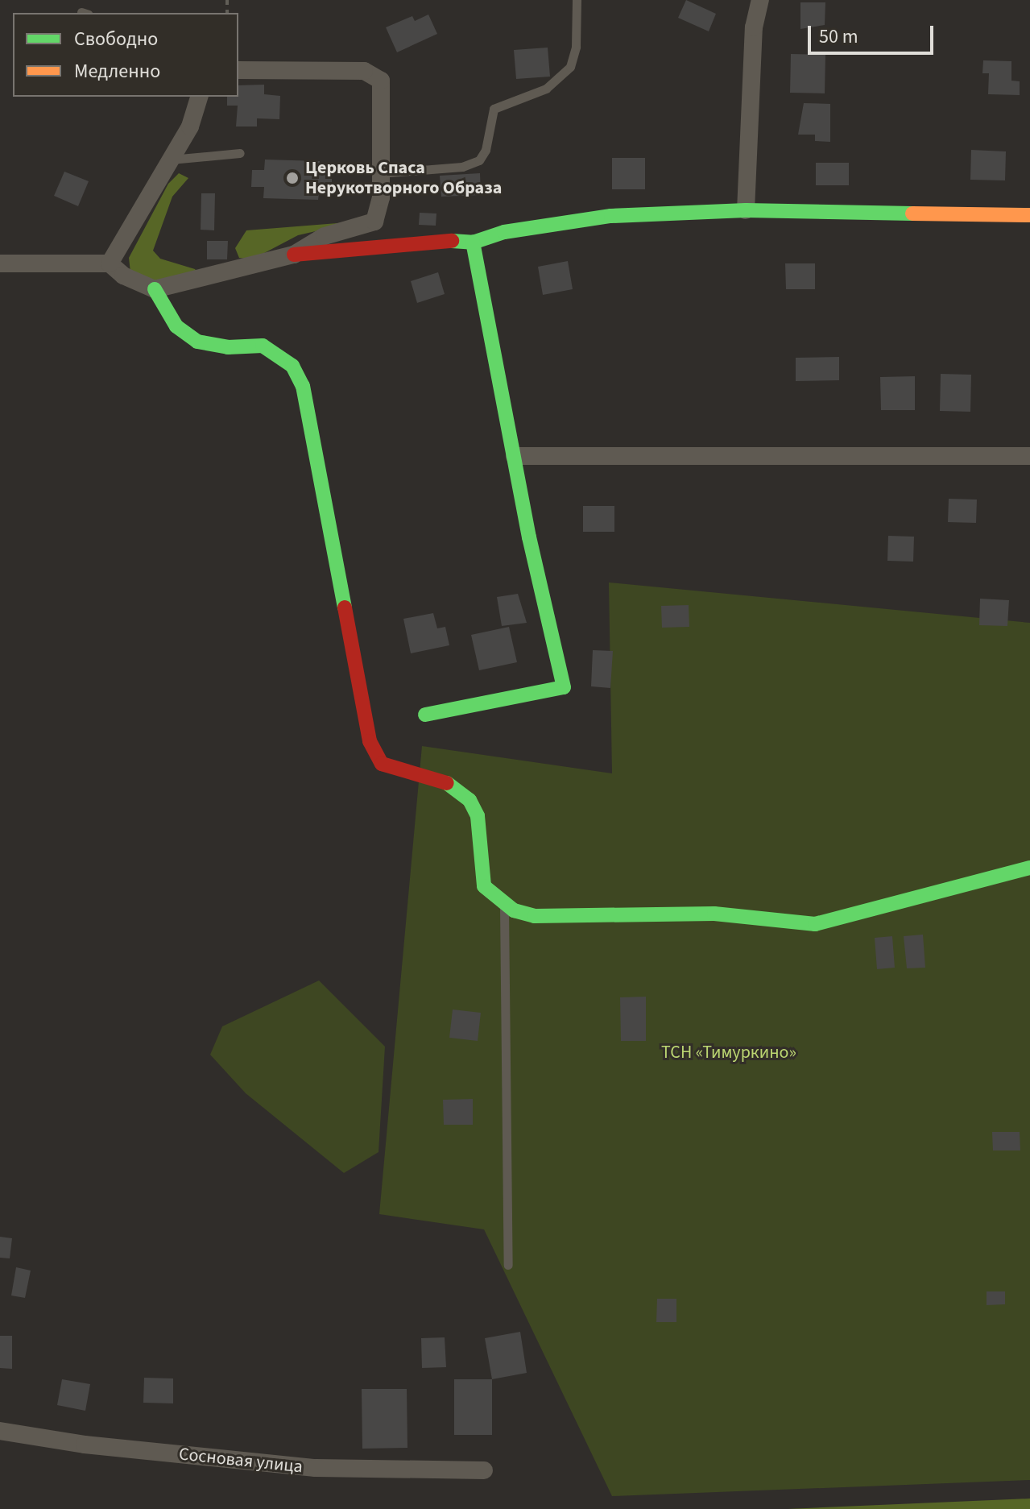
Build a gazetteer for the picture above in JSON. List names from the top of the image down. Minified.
{"streets":{"street":["Сосновая улица"]},"parks":["ТСН «Тимуркино»"],"places":["Церковь Спаса Нерукотворного Образа"],"legend":["Свободно","Медленно"],"scale_bar":"50 m"}
